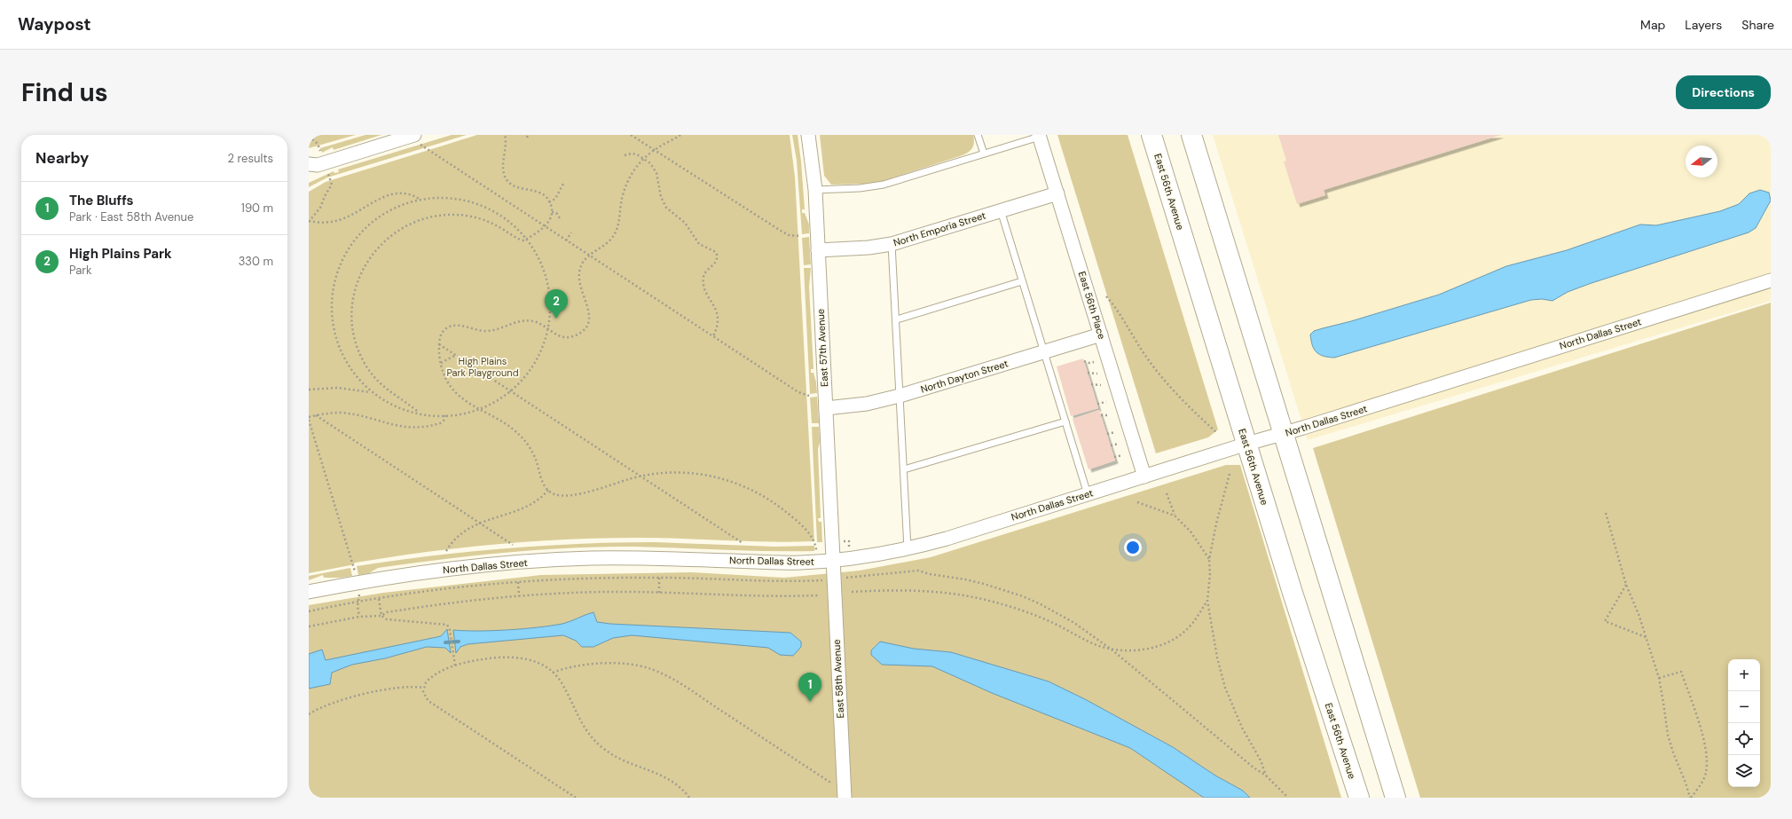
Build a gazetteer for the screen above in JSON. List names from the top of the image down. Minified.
{"streets":{"main road":["East 56th Avenue"],"street":["North Emporia Street","East 56th Place","North Dallas Street","East 57th Avenue","North Dayton Street","East 58th Avenue"]},"crossings":[["East 56th Avenue","North Dallas Street"],["North Emporia Street","East 56th Place"],["North Emporia Street","East 57th Avenue"],["East 56th Place","North Dallas Street"],["East 56th Place","North Dayton Street"],["North Dallas Street","East 57th Avenue"],["North Dallas Street","East 58th Avenue"],["East 57th Avenue","North Dayton Street"],["East 57th Avenue","East 58th Avenue"]],"parks":["High Plains Park Playground"],"north":"left","page":{"header":"Waypost","nav":["Map","Layers","Share"],"buttons":"Directions","title":"Find us","heading":["Nearby","2 results"],"list":[{"mark":"1","name":"The Bluffs","note":"Park · East 58th Avenue","value":"190 m"},{"mark":"2","name":"High Plains Park","note":"Park","value":"330 m"}],"pins":["2","1"],"map_buttons":["+","−"]}}
